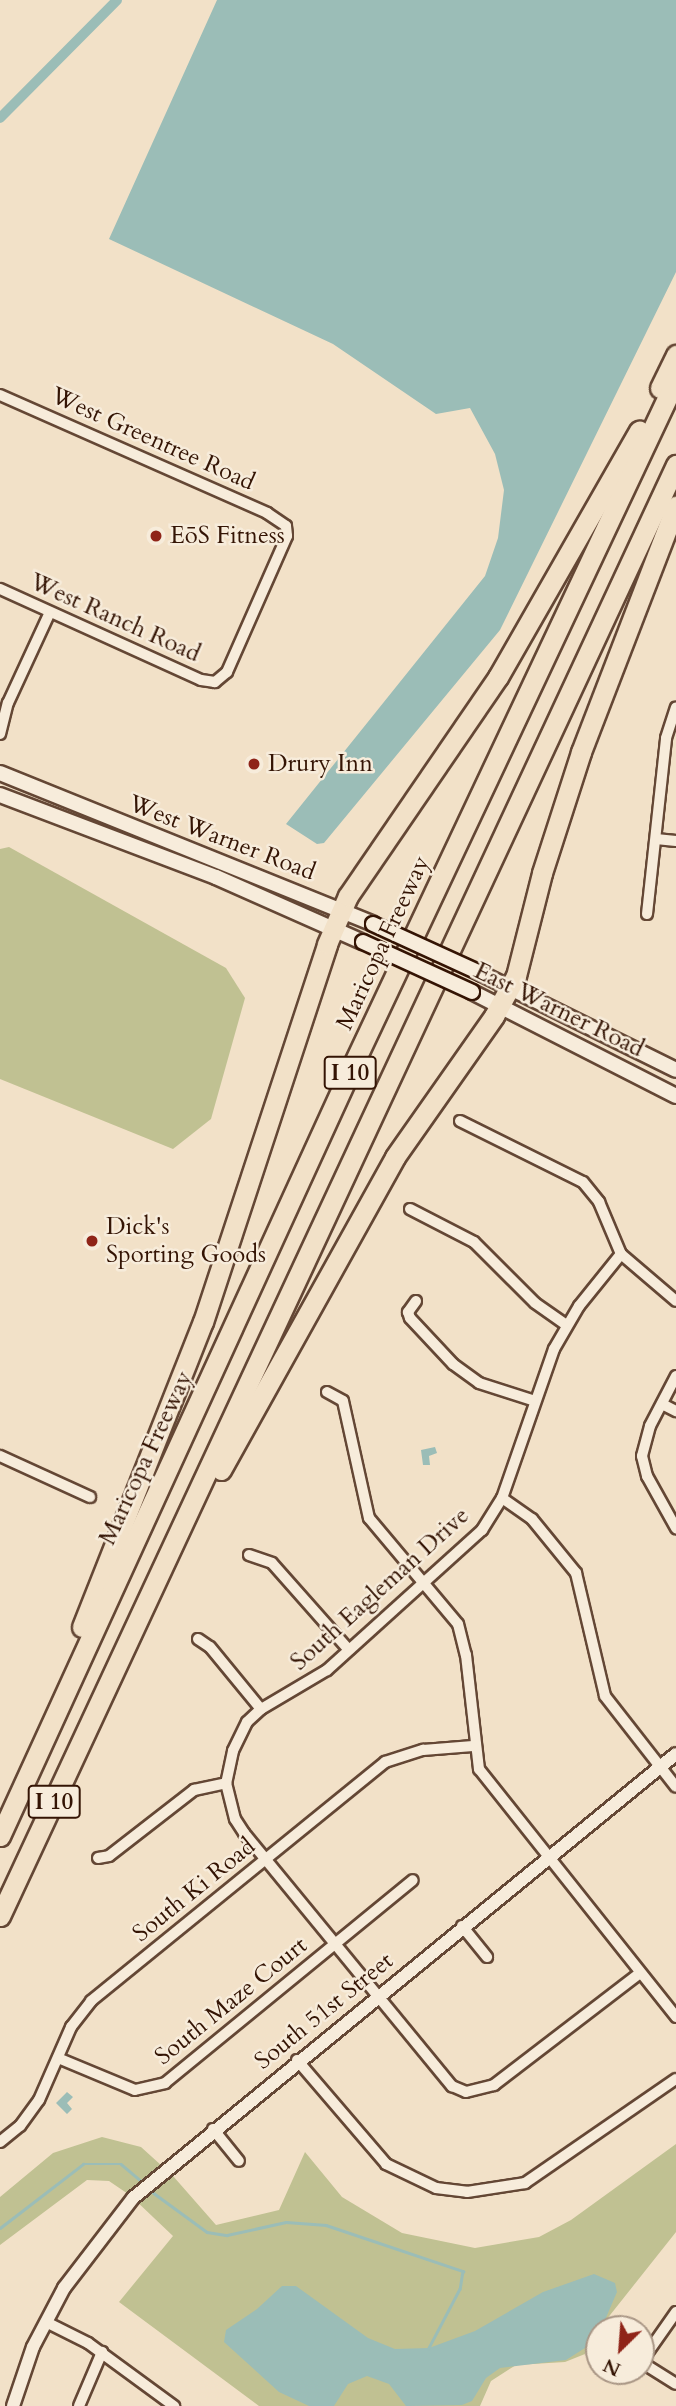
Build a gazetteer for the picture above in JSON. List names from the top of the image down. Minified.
{"streets":{"highway":["Maricopa Freeway","I 10"],"main road":["West Warner Road","East Warner Road"],"street":["West Greentree Road","West Ranch Road","South Eagleman Drive","South Ki Road","South Maze Court","South 51st Street"]},"crossings":[["West Greentree Road","West Ranch Road"],["West Warner Road","East Warner Road"],["South Eagleman Drive","South Ki Road"],["South Eagleman Drive","South Maze Court"],["South Eagleman Drive","South 51st Street"],["South Ki Road","South Maze Court"]],"places":["EōS Fitness","Drury Inn","Dick's Sporting Goods"],"north":"bottom left"}
